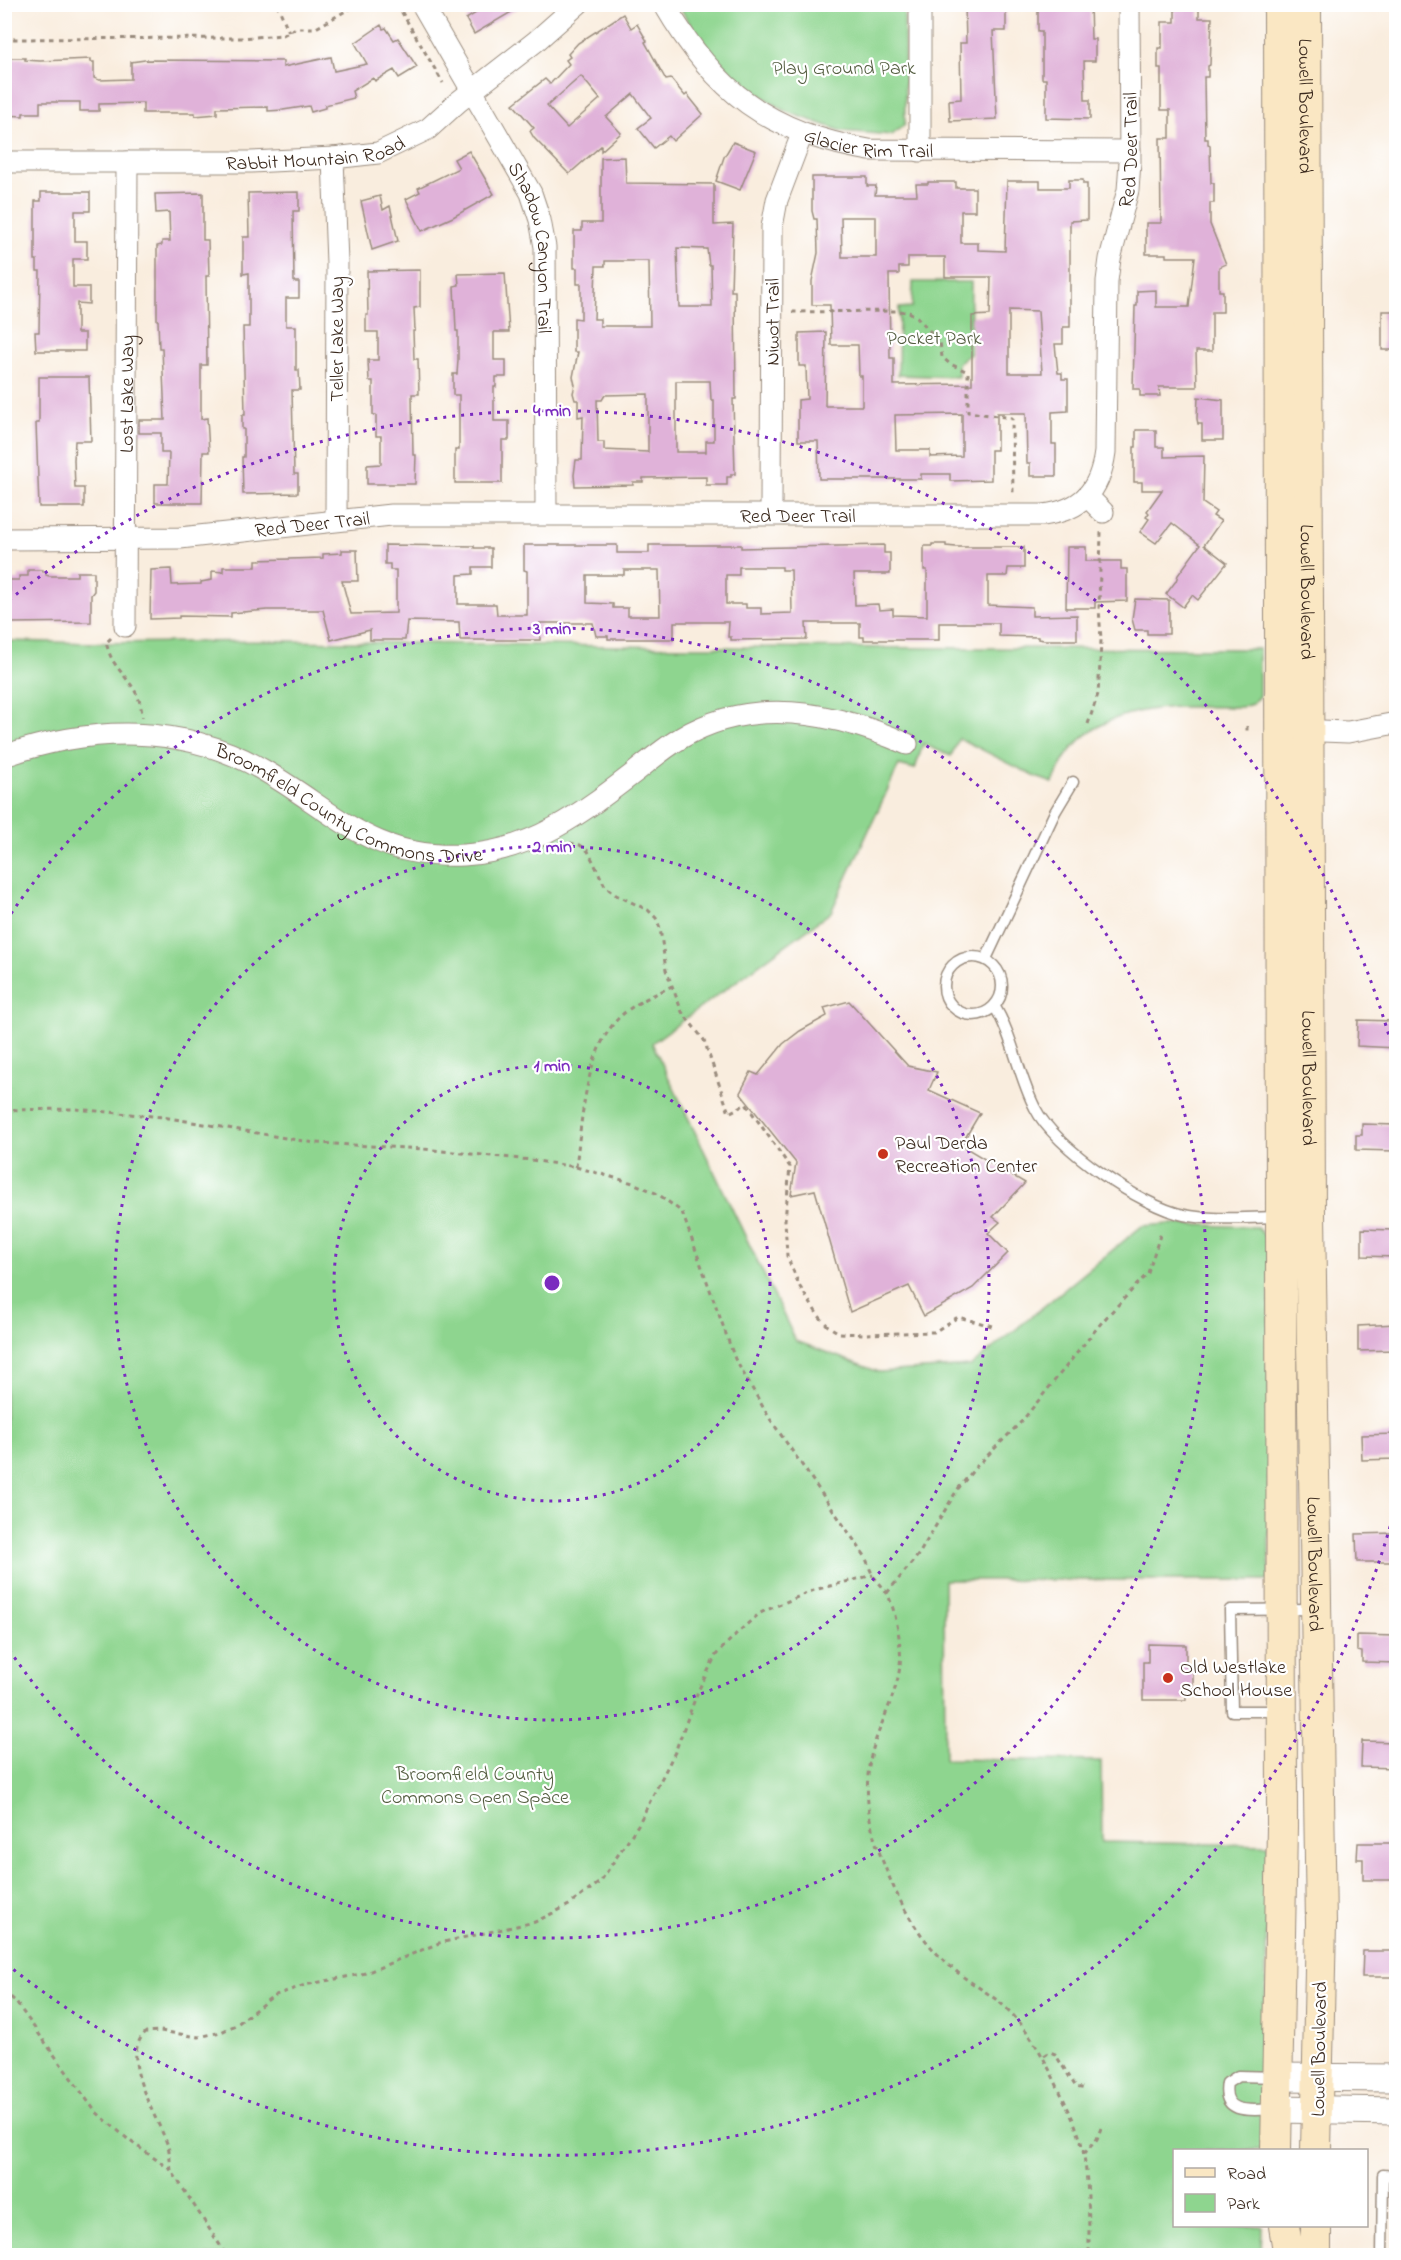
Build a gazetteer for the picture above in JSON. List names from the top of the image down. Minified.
{"streets":{"main road":["Lowell Boulevard"],"street":["Glacier Rim Trail","Rabbit Mountain Road","Red Deer Trail","Shadow Canyon Trail","Niwot Trail","Teller Lake Way","Lost Lake Way","Broomfield County Commons Drive"]},"crossings":[["Glacier Rim Trail","Red Deer Trail"],["Glacier Rim Trail","Niwot Trail"],["Rabbit Mountain Road","Shadow Canyon Trail"],["Rabbit Mountain Road","Teller Lake Way"],["Rabbit Mountain Road","Lost Lake Way"],["Red Deer Trail","Shadow Canyon Trail"],["Red Deer Trail","Niwot Trail"],["Red Deer Trail","Teller Lake Way"],["Red Deer Trail","Lost Lake Way"]],"parks":["Play Ground Park","Pocket Park","Broomfield County Commons Open Space"],"places":["Paul Derda Recreation Center","Old Westlake School House"],"legend":["Road","Park"],"rings":["4 min","3 min","2 min","1 min"]}
